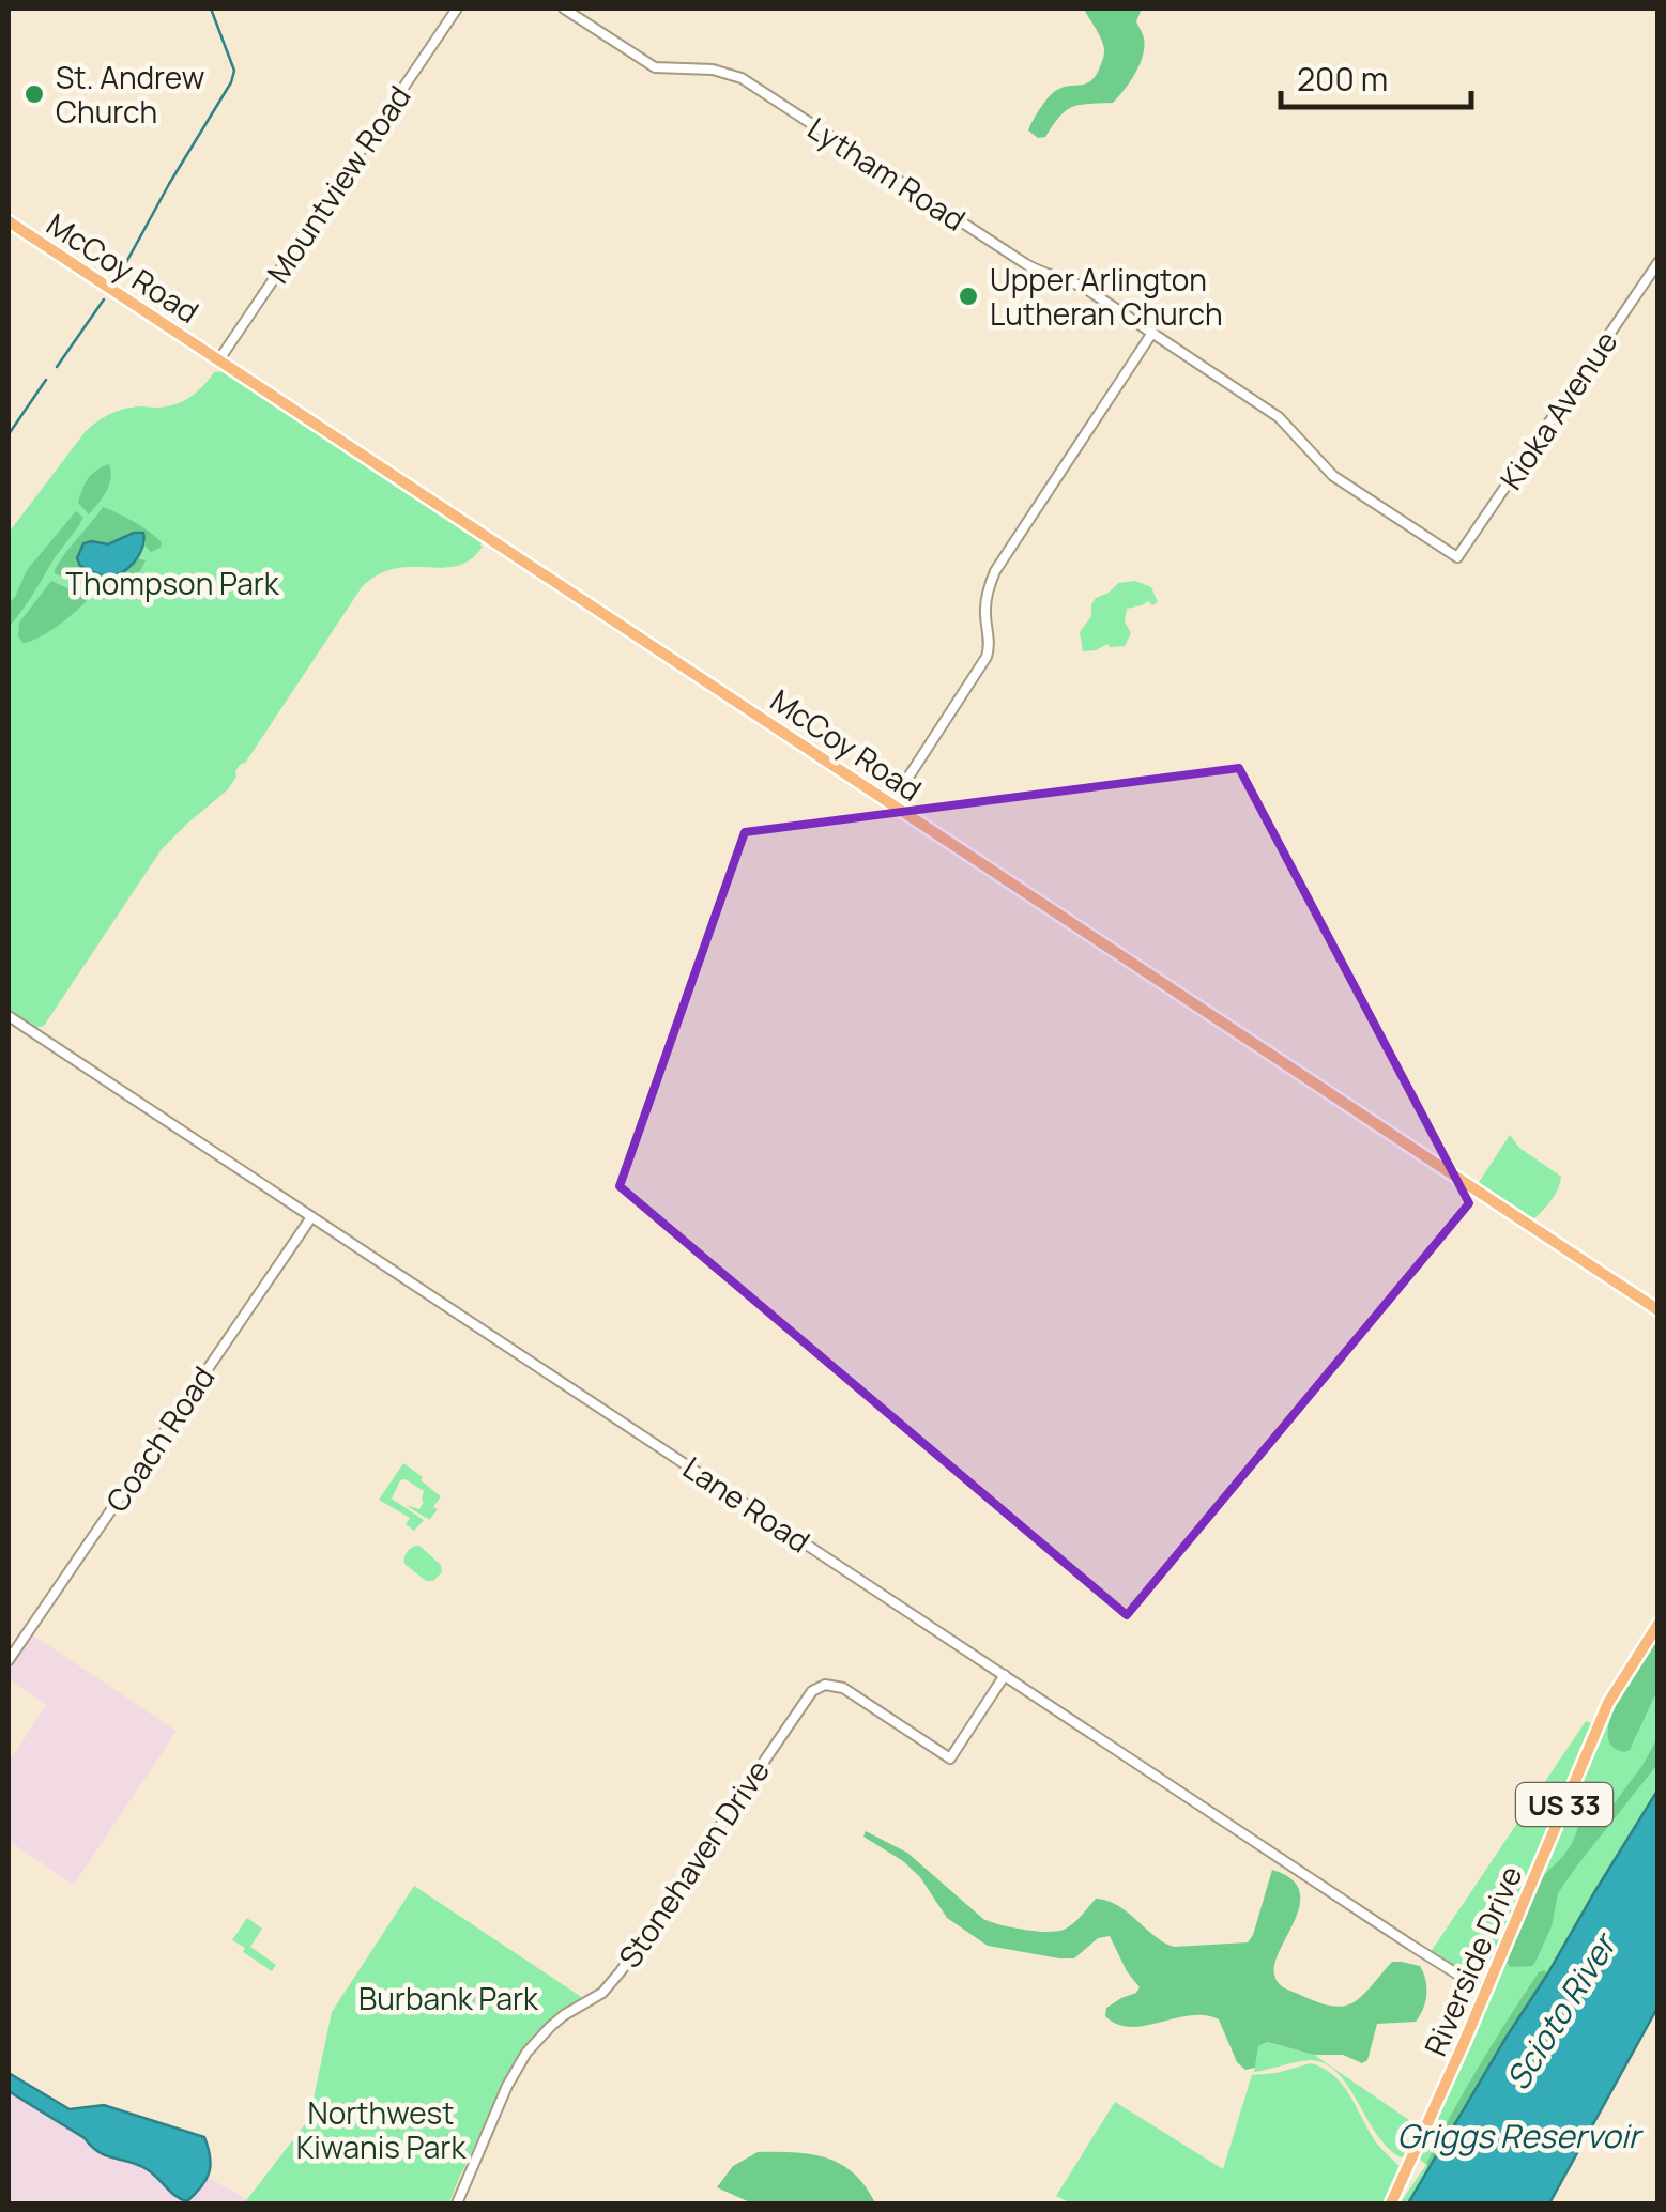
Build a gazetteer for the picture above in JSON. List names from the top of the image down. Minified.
{"streets":{"main road":["McCoy Road","US 33","Riverside Drive"],"street":["Lytham Road","Mountview Road","Kioka Avenue","Coach Road","Lane Road","Stonehaven Drive"]},"crossings":[["Lytham Road","Kioka Avenue"],["Mountview Road","McCoy Road"],["Coach Road","Lane Road"],["Lane Road","Stonehaven Drive"],["Lane Road","Riverside Drive"]],"water":["Scioto River","Griggs Reservoir"],"parks":["Thompson Park","Burbank Park","Northwest Kiwanis Park"],"places":["St. Andrew Church","Upper Arlington Lutheran Church"],"scale_bar":"200 m"}
